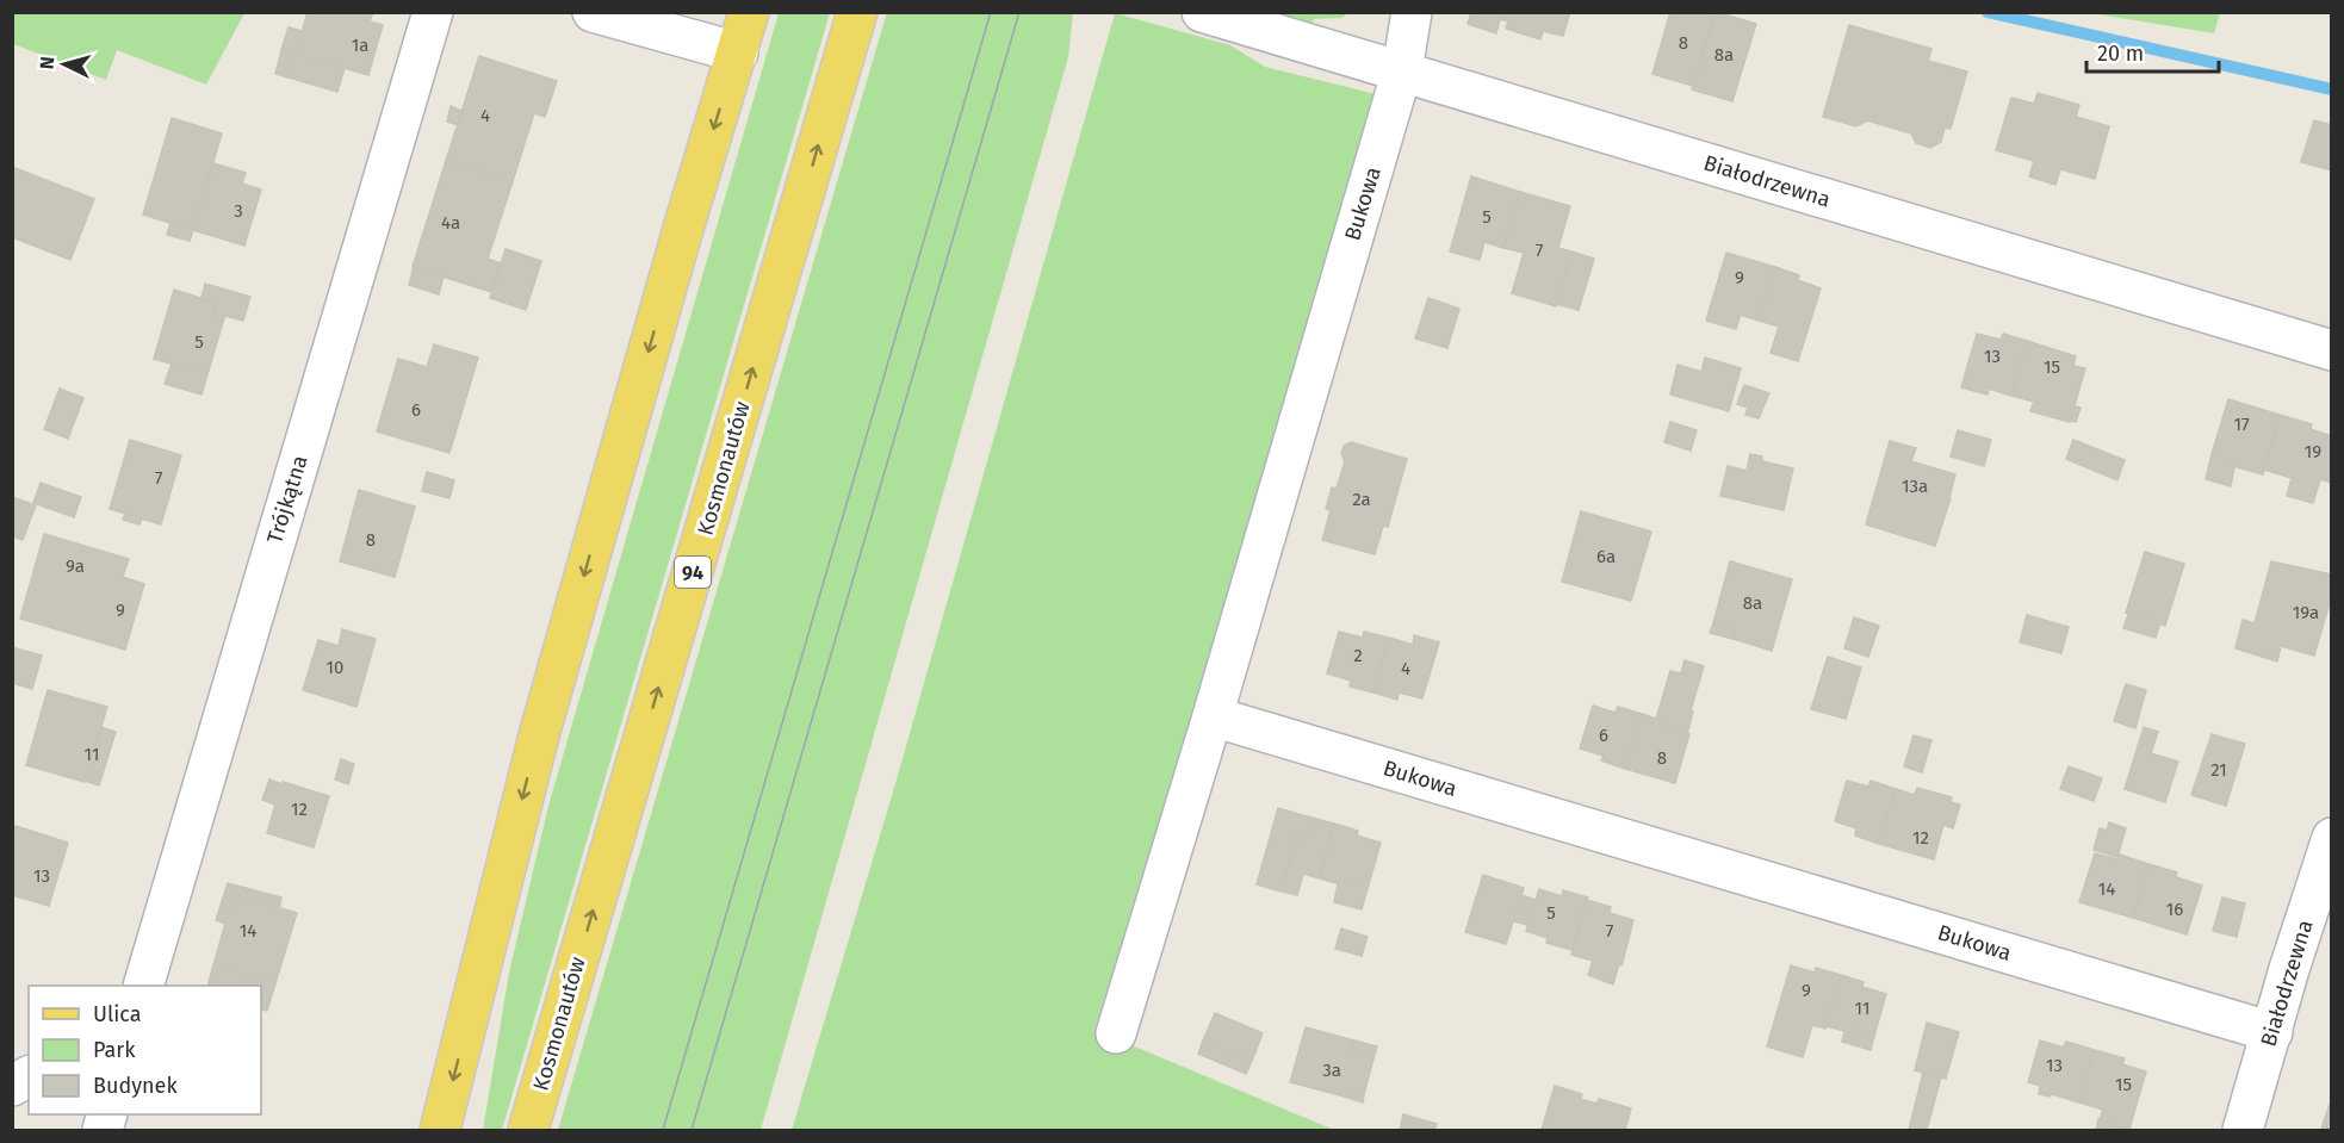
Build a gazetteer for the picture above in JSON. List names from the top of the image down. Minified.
{"streets":{"main road":["Kosmonautów","94"],"street":["Białodrzewna","Bukowa","Trójkątna"]},"crossings":[["Białodrzewna","Bukowa"]],"house_numbers":["8","1a","8a","4","3","5","4a","7","9","5","13","15","6","17","19","7","13a","2a","8","6a","9a","8a","9","19a","2","10","4","6","11","8","21","12","12","13","14","16","5","14","7","9","11","13","3a","15"],"legend":["Ulica","Park","Budynek"],"scale_bar":"20 m","north":"left"}
